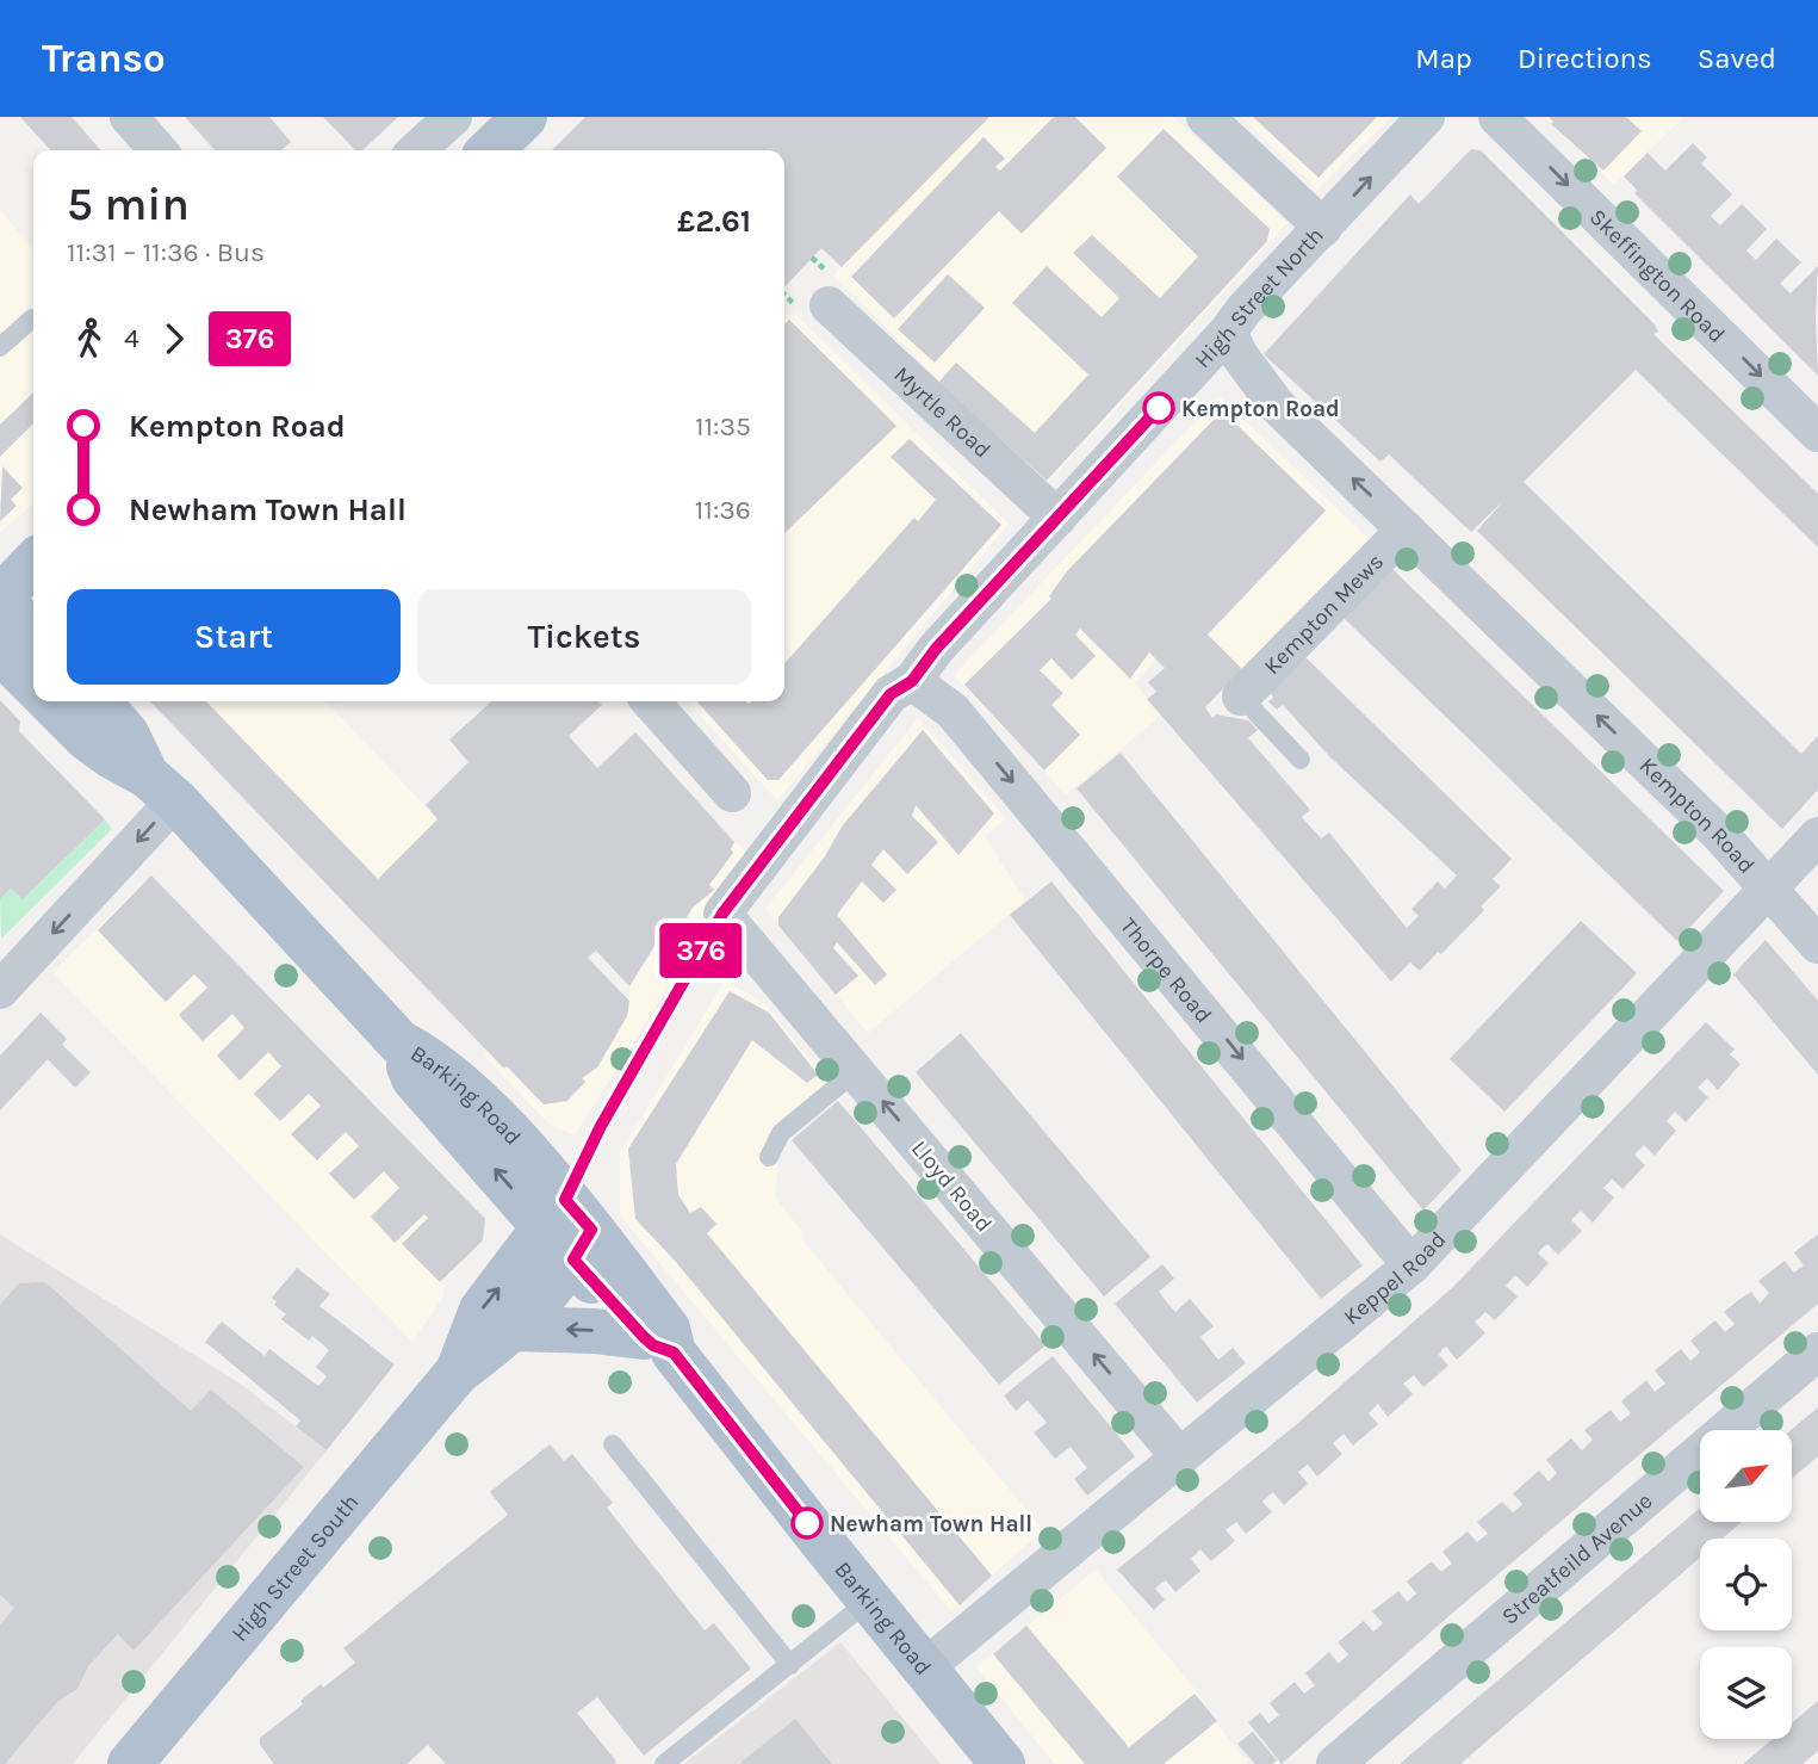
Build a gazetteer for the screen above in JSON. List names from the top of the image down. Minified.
{"streets":{"main road":["Barking Road","High Street South"],"street":["Skeffington Road","High Street North","Myrtle Road","Kempton Mews","Kempton Road","Thorpe Road","Lloyd Road","Keppel Road","Streatfeild Avenue"]},"crossings":[["High Street North","Myrtle Road"],["High Street North","Kempton Road"],["High Street North","Thorpe Road"],["High Street North","Barking Road"],["High Street North","Lloyd Road"],["High Street North","High Street South"],["Kempton Mews","Kempton Road"],["Kempton Road","Keppel Road"],["Thorpe Road","Keppel Road"],["Barking Road","Keppel Road"],["Barking Road","High Street South"],["Lloyd Road","Keppel Road"]],"one_way":["Skeffington Road","Kempton Road","Thorpe Road","Lloyd Road"],"places":["Kempton Road","Newham Town Hall"],"lines":["bus line 376"],"north":"top right","page":{"header":"Transo","nav":["Map","Directions","Saved"],"on_map":"376","heading":["5 min","11:31 – 11:36 · Bus","£2.61"],"legs":["4","376"],"list":[{"name":"Kempton Road","value":"11:35"},{"name":"Newham Town Hall","value":"11:36"}],"buttons":["Start","Tickets"]}}
